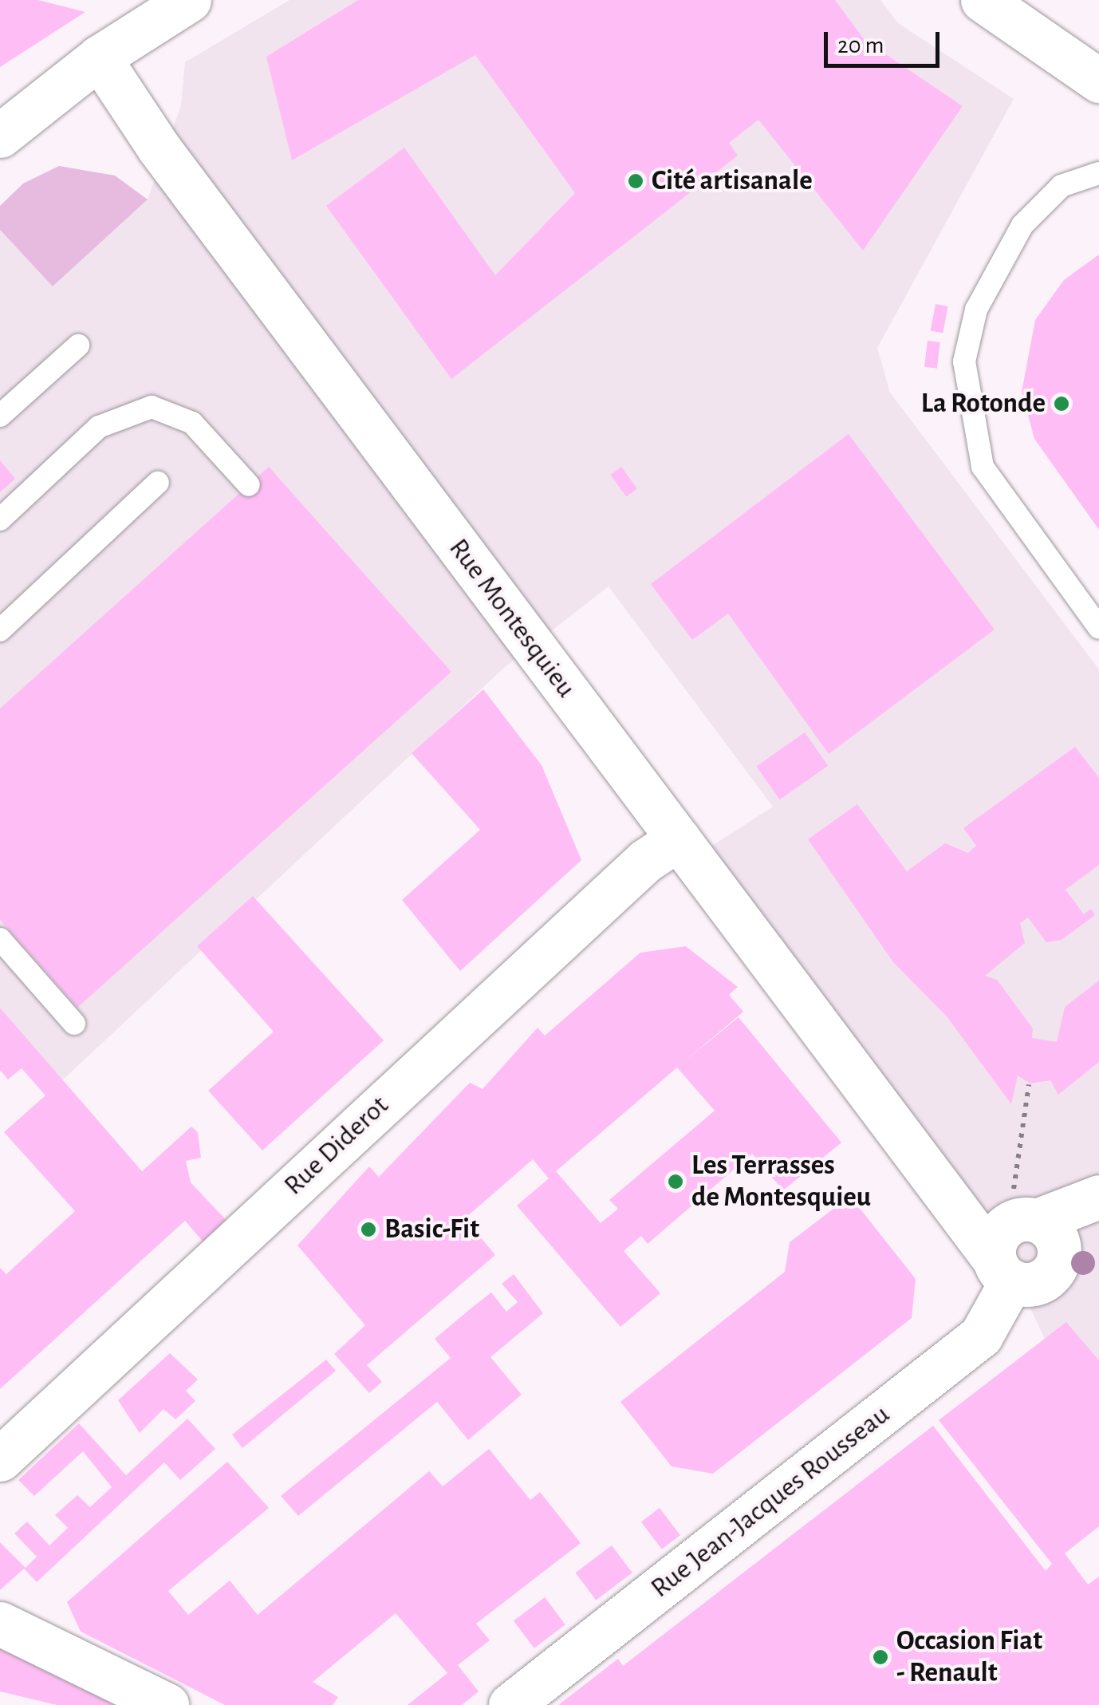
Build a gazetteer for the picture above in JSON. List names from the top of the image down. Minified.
{"streets":{"street":["Rue Montesquieu","Rue Diderot","Rue Jean-Jacques Rousseau"]},"crossings":[["Rue Montesquieu","Rue Diderot"],["Rue Montesquieu","Rue Jean-Jacques Rousseau"]],"places":["Cité artisanale","La Rotonde","Les Terrasses de Montesquieu","Basic-Fit","Occasion Fiat - Renault"],"scale_bar":"20 m"}
